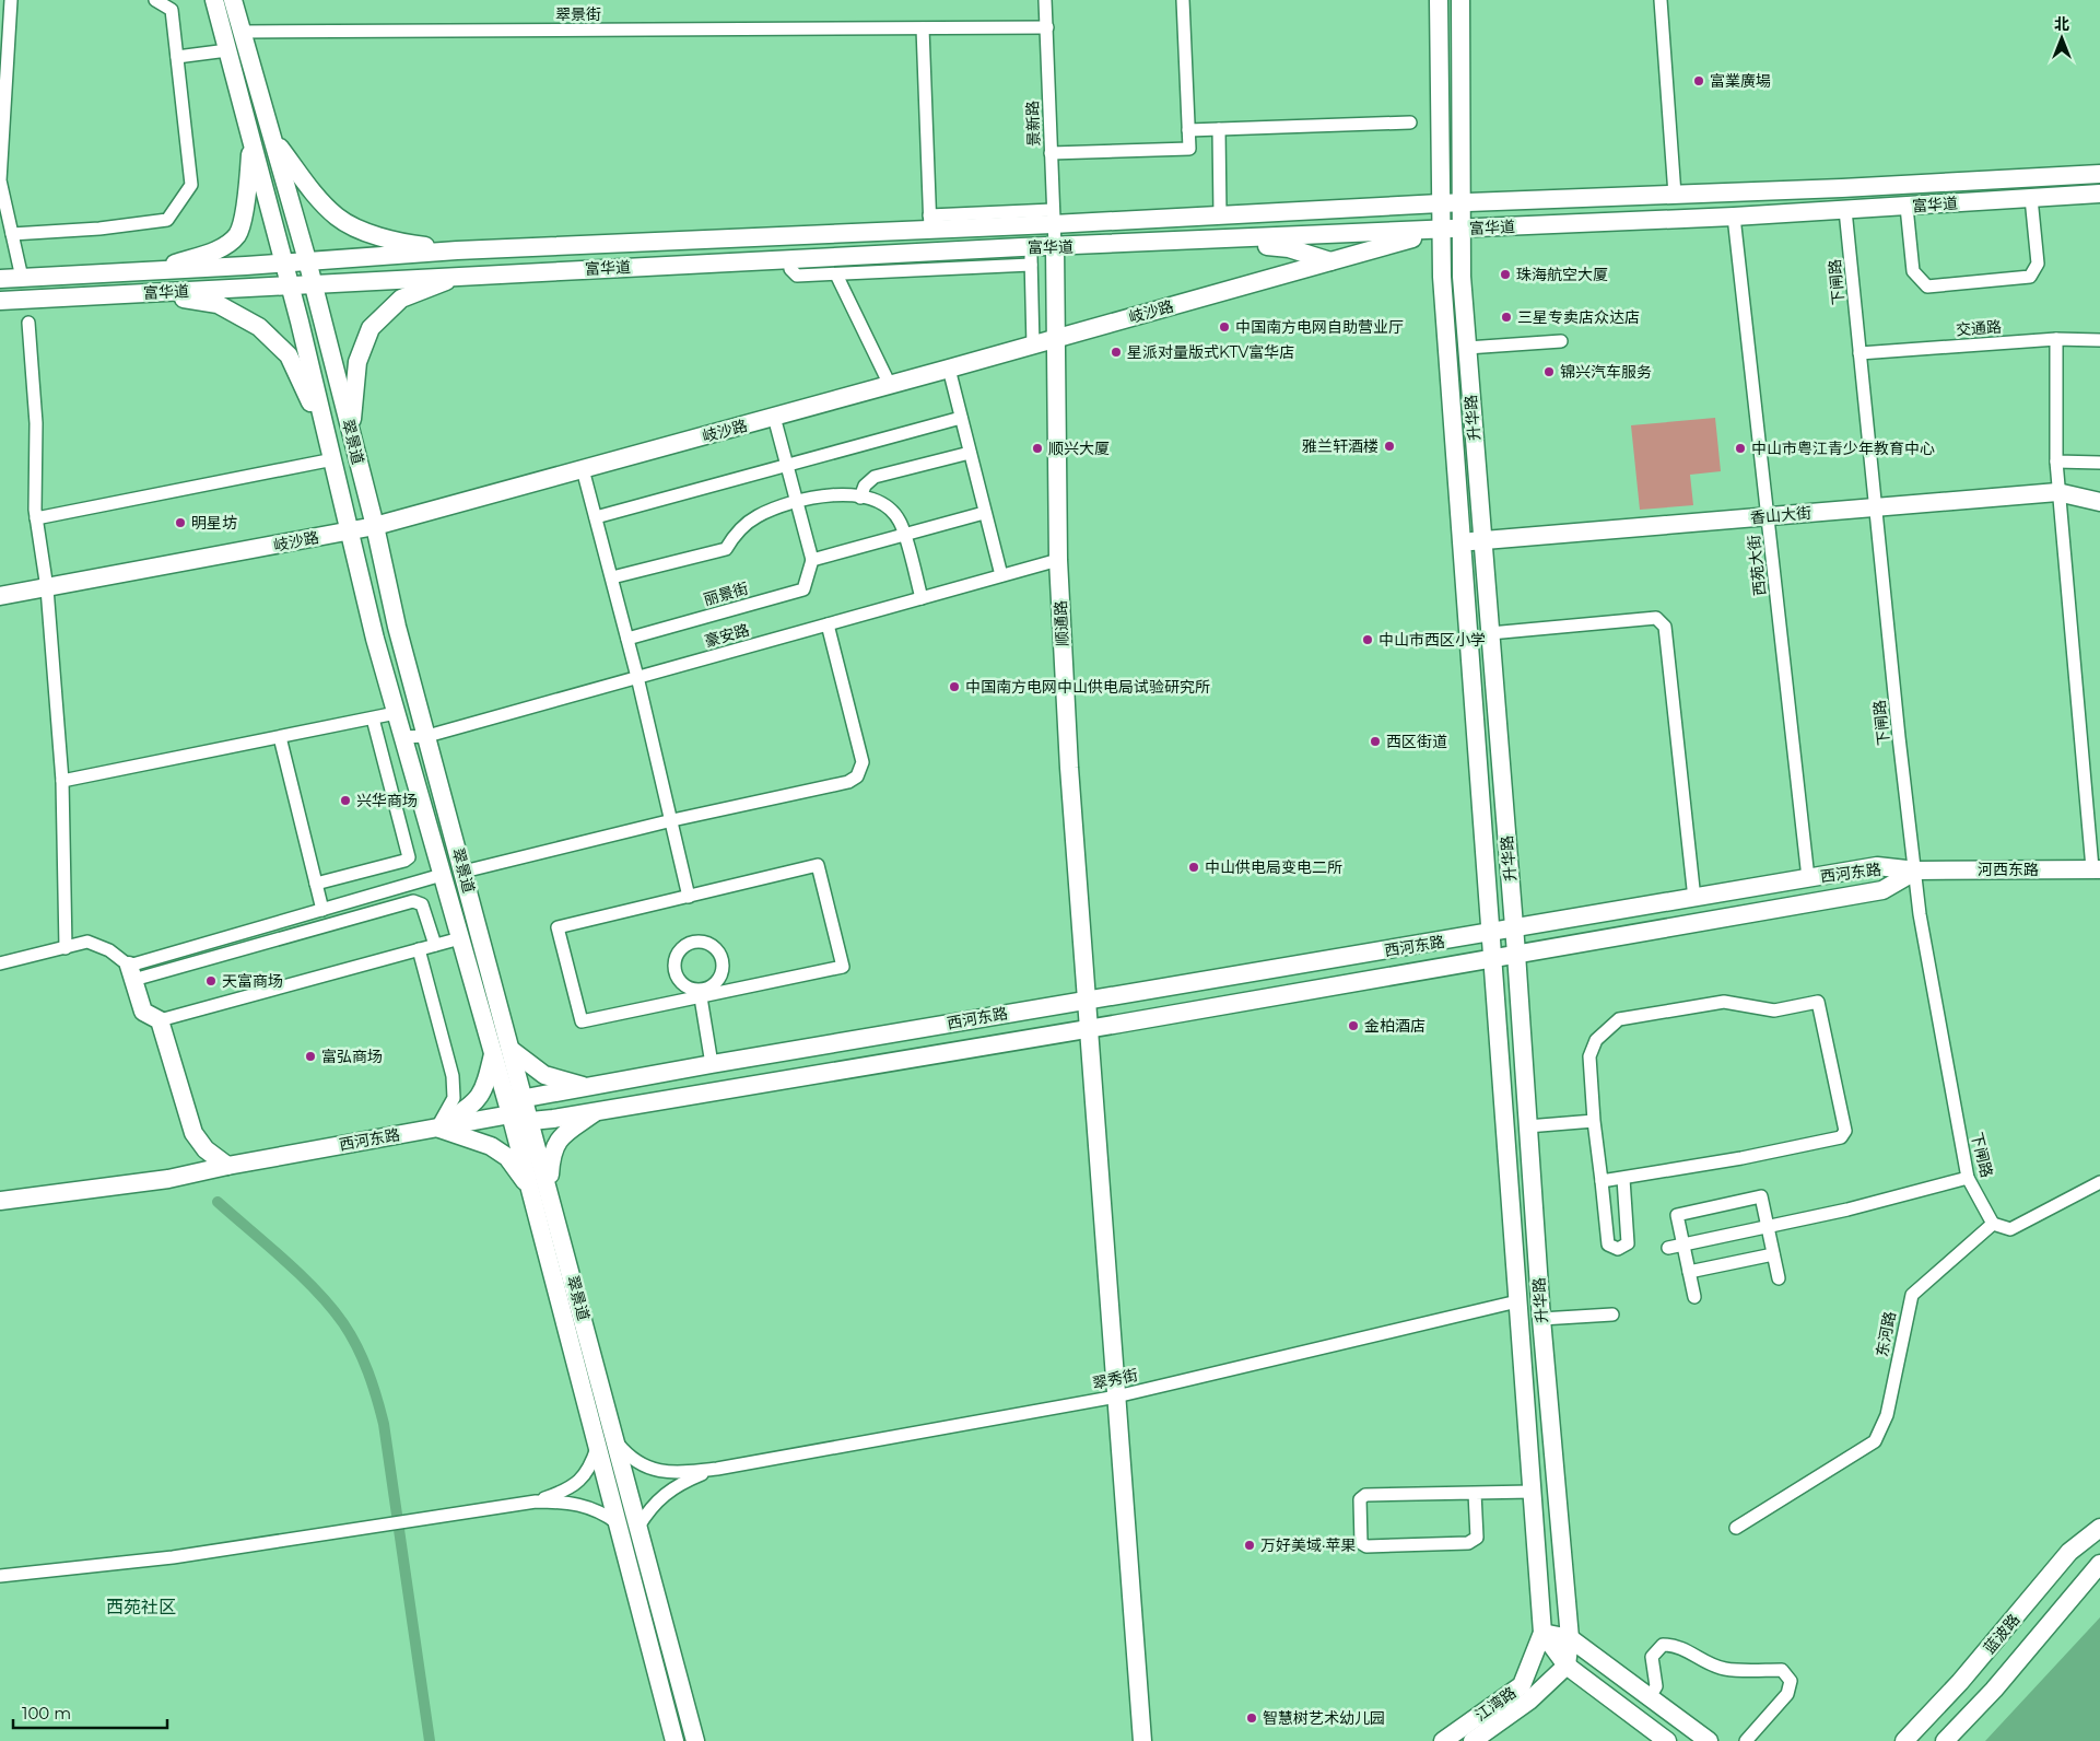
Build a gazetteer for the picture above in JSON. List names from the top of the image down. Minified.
{"streets":{"main road":["富华道","岐沙路","升华路","翠景道","香山大街","顺通路","河西东路","西河东路","蓝波路","江湾路"],"street":["翠景街","景新路","下闸路","交通路","西苑大街","丽景街","豪安路","东河路","翠秀街"]},"crossings":[["翠景街","景新路"],["翠景街","翠景道"],["景新路","富华道"],["景新路","顺通路"],["富华道","下闸路"],["富华道","岐沙路"],["富华道","升华路"],["富华道","翠景道"],["富华道","西苑大街"],["富华道","顺通路"],["下闸路","交通路"],["下闸路","香山大街"],["下闸路","河西东路"],["下闸路","西河东路"],["下闸路","东河路"],["岐沙路","升华路"],["岐沙路","翠景道"],["岐沙路","顺通路"],["升华路","香山大街"],["升华路","西河东路"],["升华路","翠秀街"],["升华路","江湾路"],["翠景道","豪安路"],["翠景道","西河东路"],["香山大街","西苑大街"],["西苑大街","西河东路"],["顺通路","豪安路"],["顺通路","西河东路"],["顺通路","翠秀街"],["河西东路","西河东路"]],"districts":["西苑社区"],"places":["富業廣場","珠海航空大厦","三星专卖店众达店","中国南方电网自助营业厅","星派对量版式KTV富华店","锦兴汽车服务","雅兰轩酒楼","顺兴大厦","中山市粤江青少年教育中心","明星坊","中山市西区小学","中国南方电网中山供电局试验研究所","西区街道","兴华商场","中山供电局变电二所","天富商场","金柏酒店","富弘商场","万好美域·苹果","智慧树艺术幼儿园"],"scale_bar":"100 m","north":"top"}
